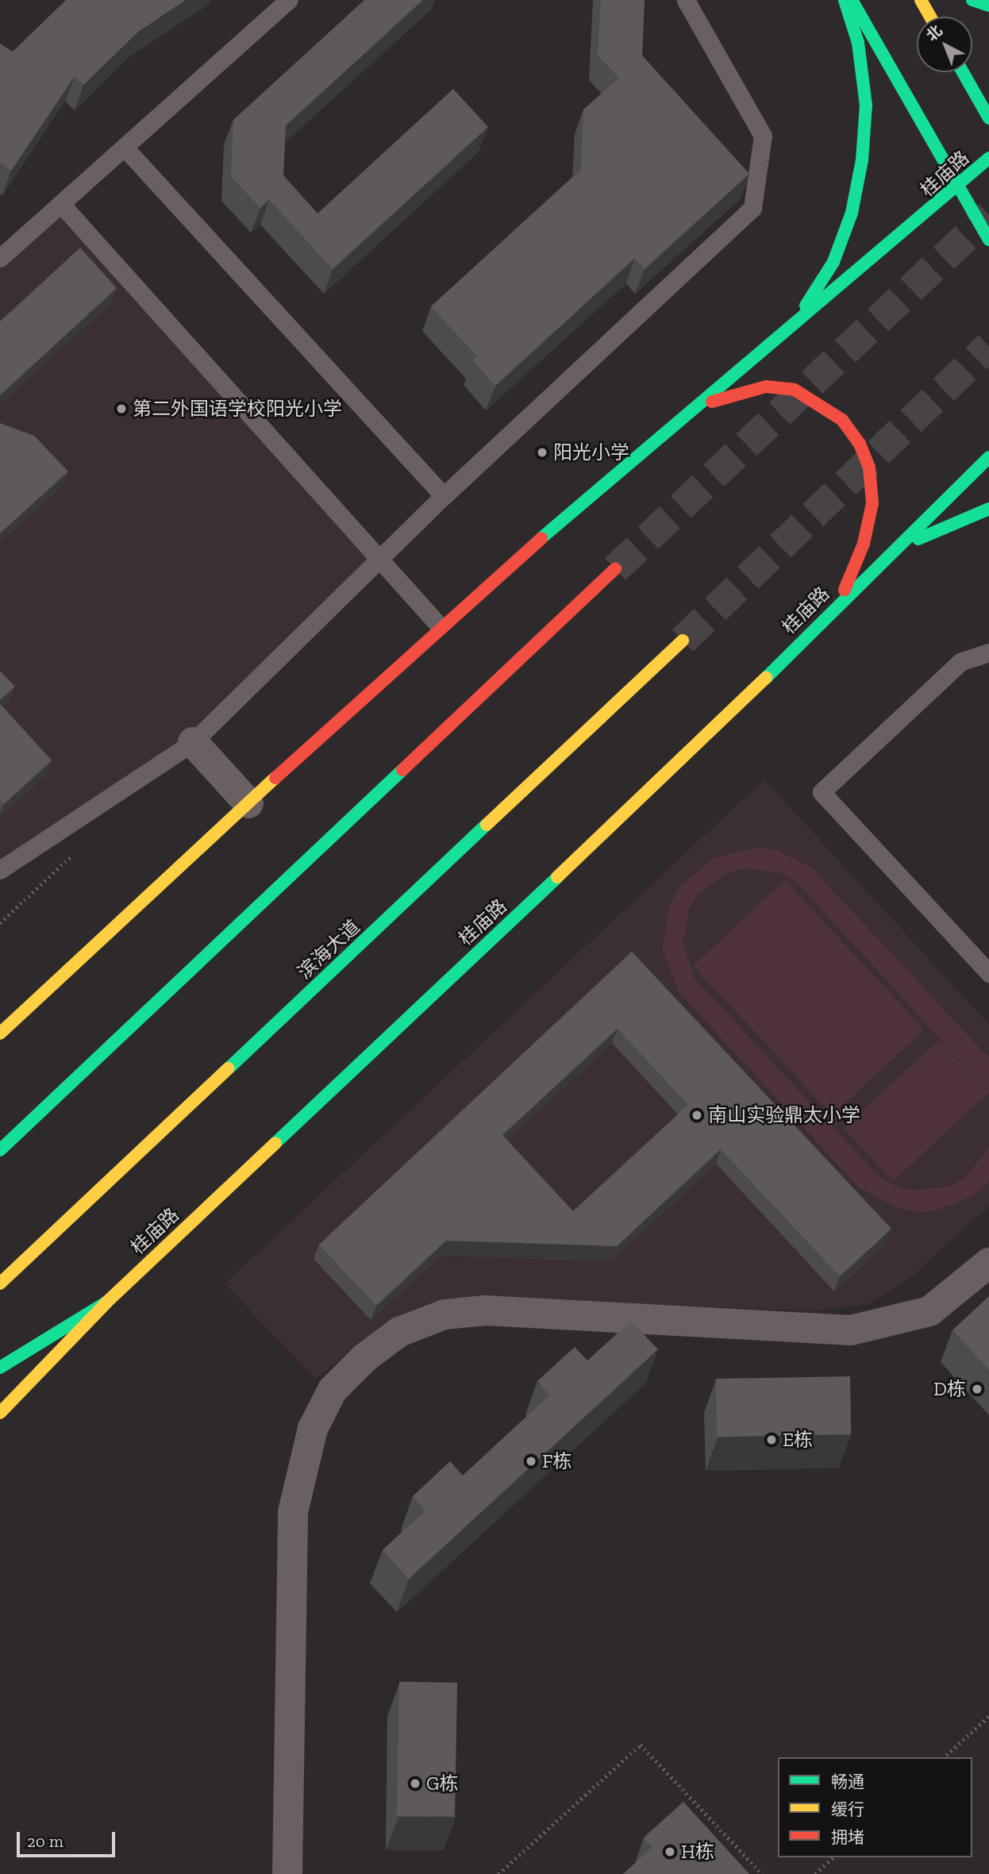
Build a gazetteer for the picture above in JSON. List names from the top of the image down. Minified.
{"streets":{"main road":["桂庙路","滨海大道"]},"places":["第二外国语学校阳光小学","阳光小学","南山实验鼎太小学","D栋","E栋","F栋","G栋","H栋"],"legend":["畅通","缓行","拥堵"],"scale_bar":"20 m","north":"top left"}
